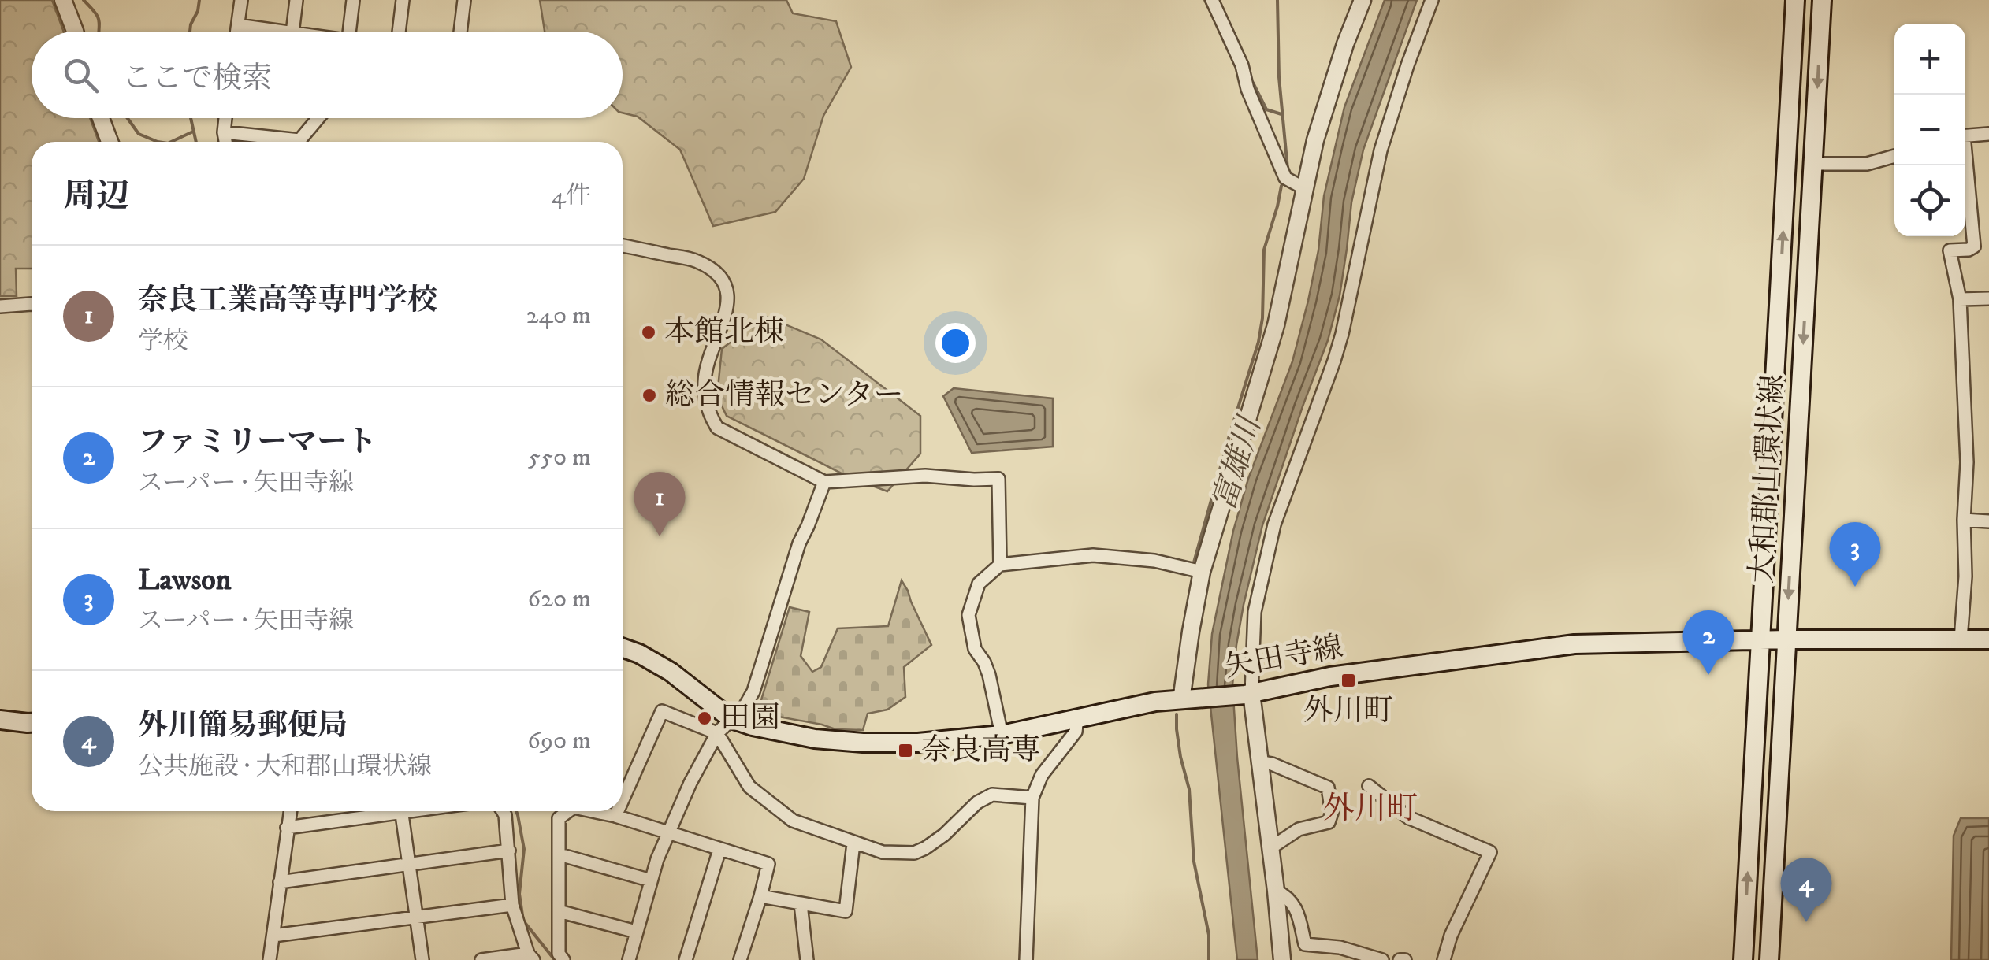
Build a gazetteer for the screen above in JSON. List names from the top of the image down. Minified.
{"streets":{"main road":["大和郡山環状線","矢田寺線"]},"crossings":[["大和郡山環状線","矢田寺線"]],"districts":["外川町"],"water":["富雄川"],"places":{"other":["本館北棟","総合情報センター","田園"],"transit":["外川町","奈良高専"]},"page":{"map_buttons":["+","−"],"search":"ここで検索","heading":["周辺","4件"],"list":[{"mark":"1","name":"奈良工業高等専門学校","note":"学校","value":"240 m"},{"mark":"2","name":"ファミリーマート","note":"スーパー · 矢田寺線","value":"550 m"},{"mark":"3","name":"Lawson","note":"スーパー · 矢田寺線","value":"620 m"},{"mark":"4","name":"外川簡易郵便局","note":"公共施設 · 大和郡山環状線","value":"690 m"}],"pins":["1","3","2","4"]}}
